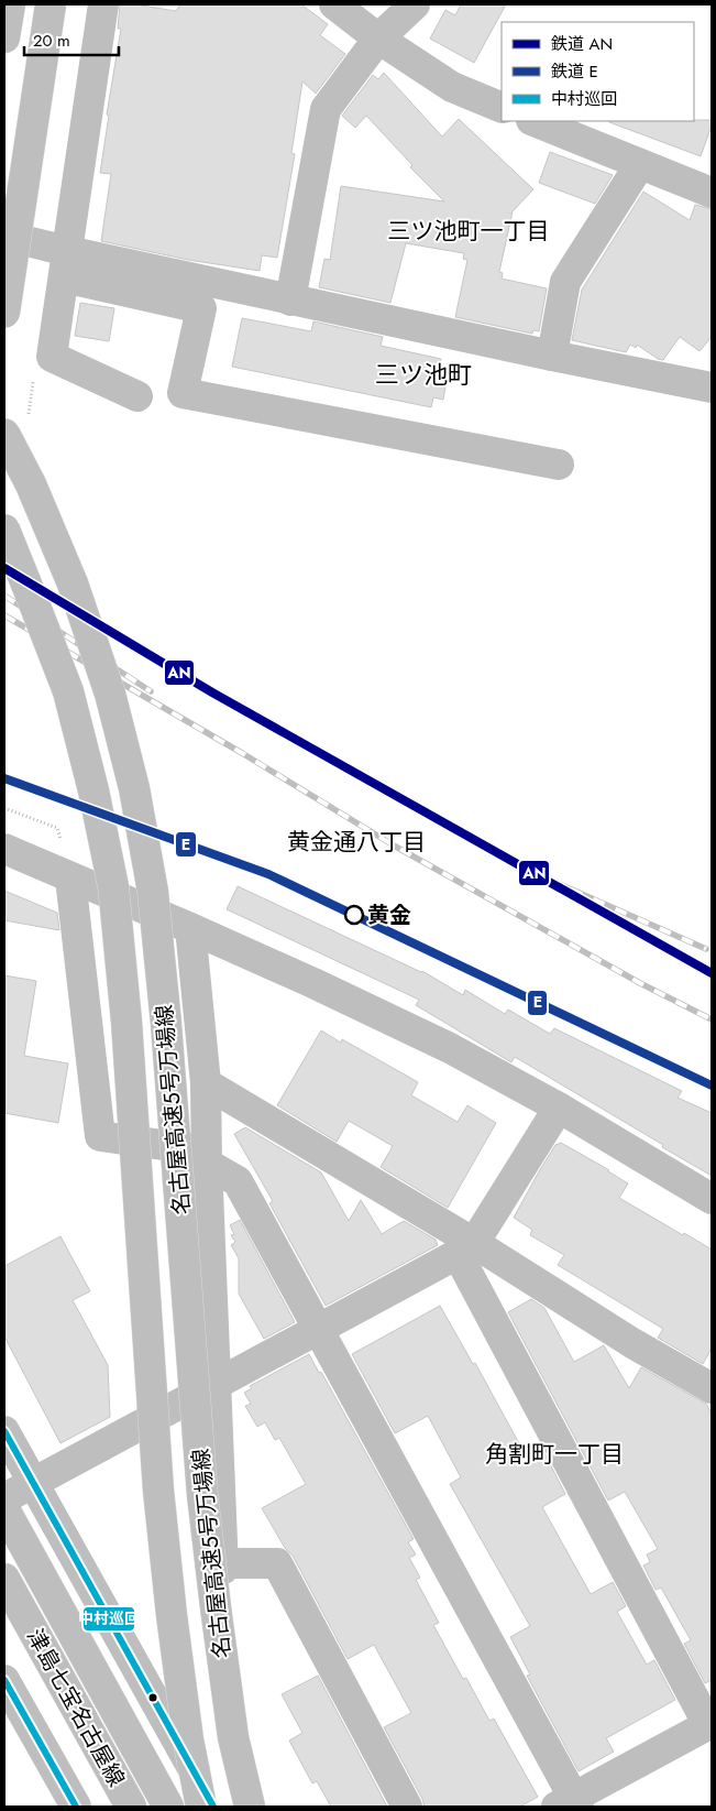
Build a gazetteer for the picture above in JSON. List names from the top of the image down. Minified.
{"streets":{"main road":["名古屋高速5号万場線","津島七宝名古屋線"]},"districts":["三ツ池町一丁目","三ツ池町","黄金通八丁目","角割町一丁目"],"places":["黄金"],"lines":["rail line AN","rail line E","transit line 中村巡回"],"legend":["鉄道 AN","鉄道 E","中村巡回"],"scale_bar":"20 m"}
